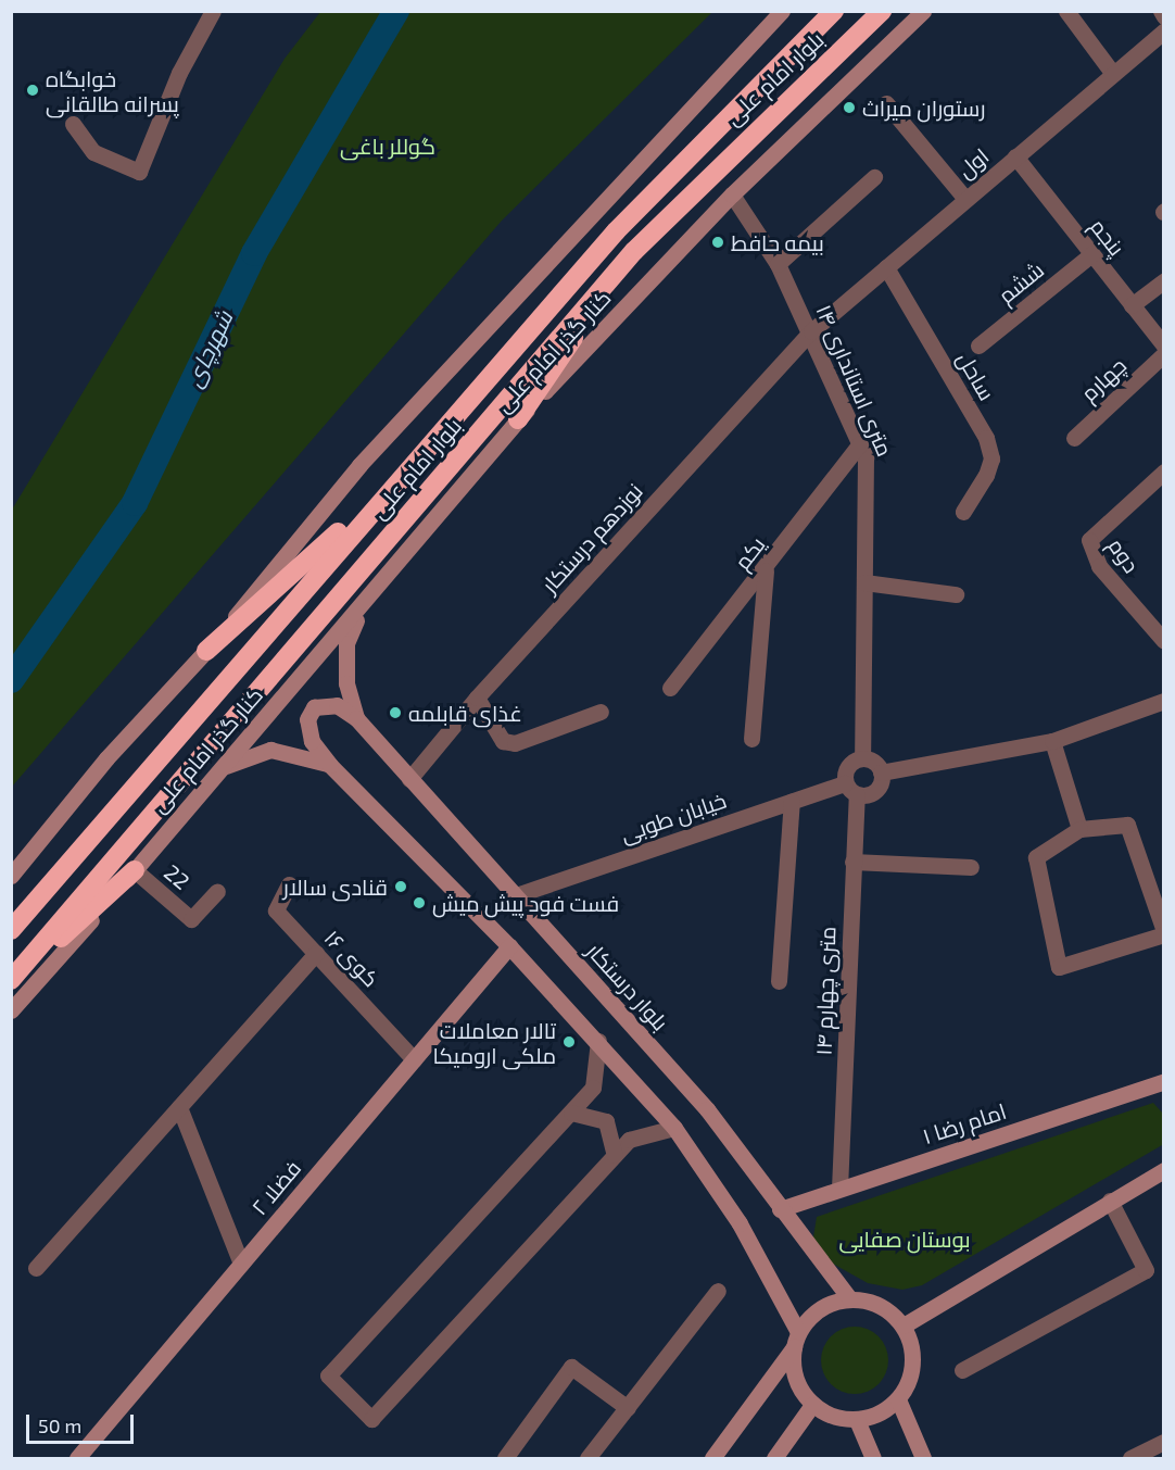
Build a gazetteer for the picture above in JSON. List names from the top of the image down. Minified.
{"streets":{"highway":["بلوار امام علی"],"main road":["کنار گذر امام علی","بلوار درستکار","امام رضا ۱","فضلا ۲"],"street":["اول","پنجم","ششم","ساحل","چهارم","۱۴ متری استانداری","نوزدهم درستکار","یکم","دوم","خیابان طوبی","22","کوی ۱۶","۱۴ متری چهارم"]},"crossings":[["اول","پنجم"],["اول","ساحل"],["اول","۱۴ متری استانداری"],["اول","نوزدهم درستکار"],["پنجم","ششم"],["کنار گذر امام علی","۱۴ متری استانداری"],["کنار گذر امام علی","22"],["۱۴ متری استانداری","نوزدهم درستکار"],["۱۴ متری استانداری","یکم"],["نوزدهم درستکار","بلوار درستکار"],["خیابان طوبی","بلوار درستکار"],["خیابان طوبی","۱۴ متری چهارم"],["کوی ۱۶","فضلا ۲"],["بلوار درستکار","امام رضا ۱"],["۱۴ متری چهارم","امام رضا ۱"]],"water":["شهرچای"],"parks":["گوللر باغی","بوستان صفایی"],"places":["خوابگاه پسرانه طالقانی","رستوران میراث","بیمه حافط","غذای قابلمه","قنادی سالار","فست فود پیش میش","تالار معاملات ملکی ارومیکا"],"scale_bar":"50 m"}
